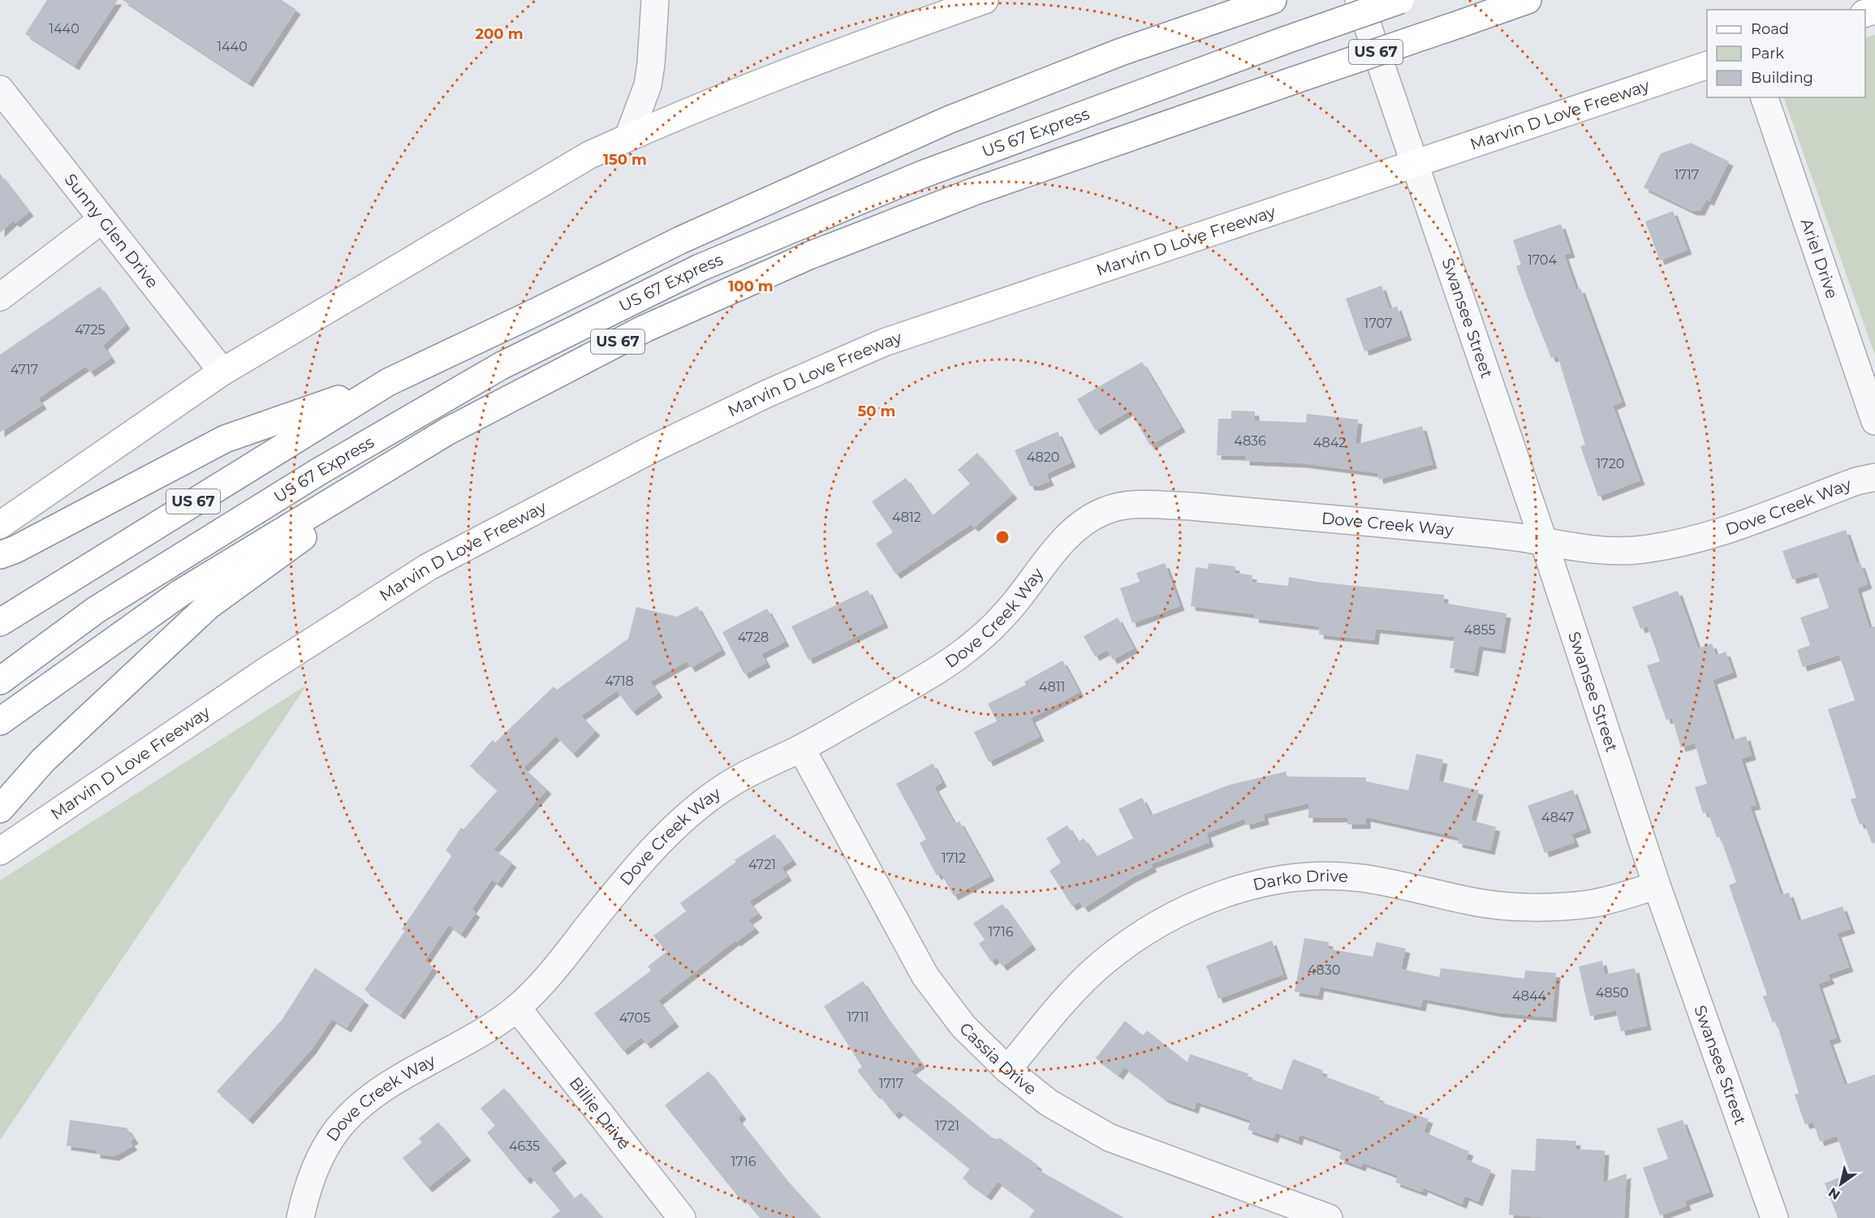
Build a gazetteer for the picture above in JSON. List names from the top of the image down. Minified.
{"streets":{"main road":["US 67","Marvin D Love Freeway","US 67 Express"],"street":["Sunny Glen Drive","Ariel Drive","Swansee Street","Dove Creek Way","Darko Drive","Cassia Drive","Billie Drive"]},"crossings":[["Marvin D Love Freeway","Swansee Street"],["Swansee Street","Dove Creek Way"],["Swansee Street","Darko Drive"],["Dove Creek Way","Cassia Drive"],["Dove Creek Way","Billie Drive"],["Darko Drive","Cassia Drive"]],"house_numbers":["1440","1440","1717","1704","1707","4725","4717","4836","4842","4820","1720","4812","4855","4728","4718","4811","4847","1712","4721","1716","4830","4850","4844","1711","4705","1717","1721","4635","1716"],"legend":["Road","Park","Building"],"north":"bottom left","rings":["200 m","150 m","100 m","50 m"]}
